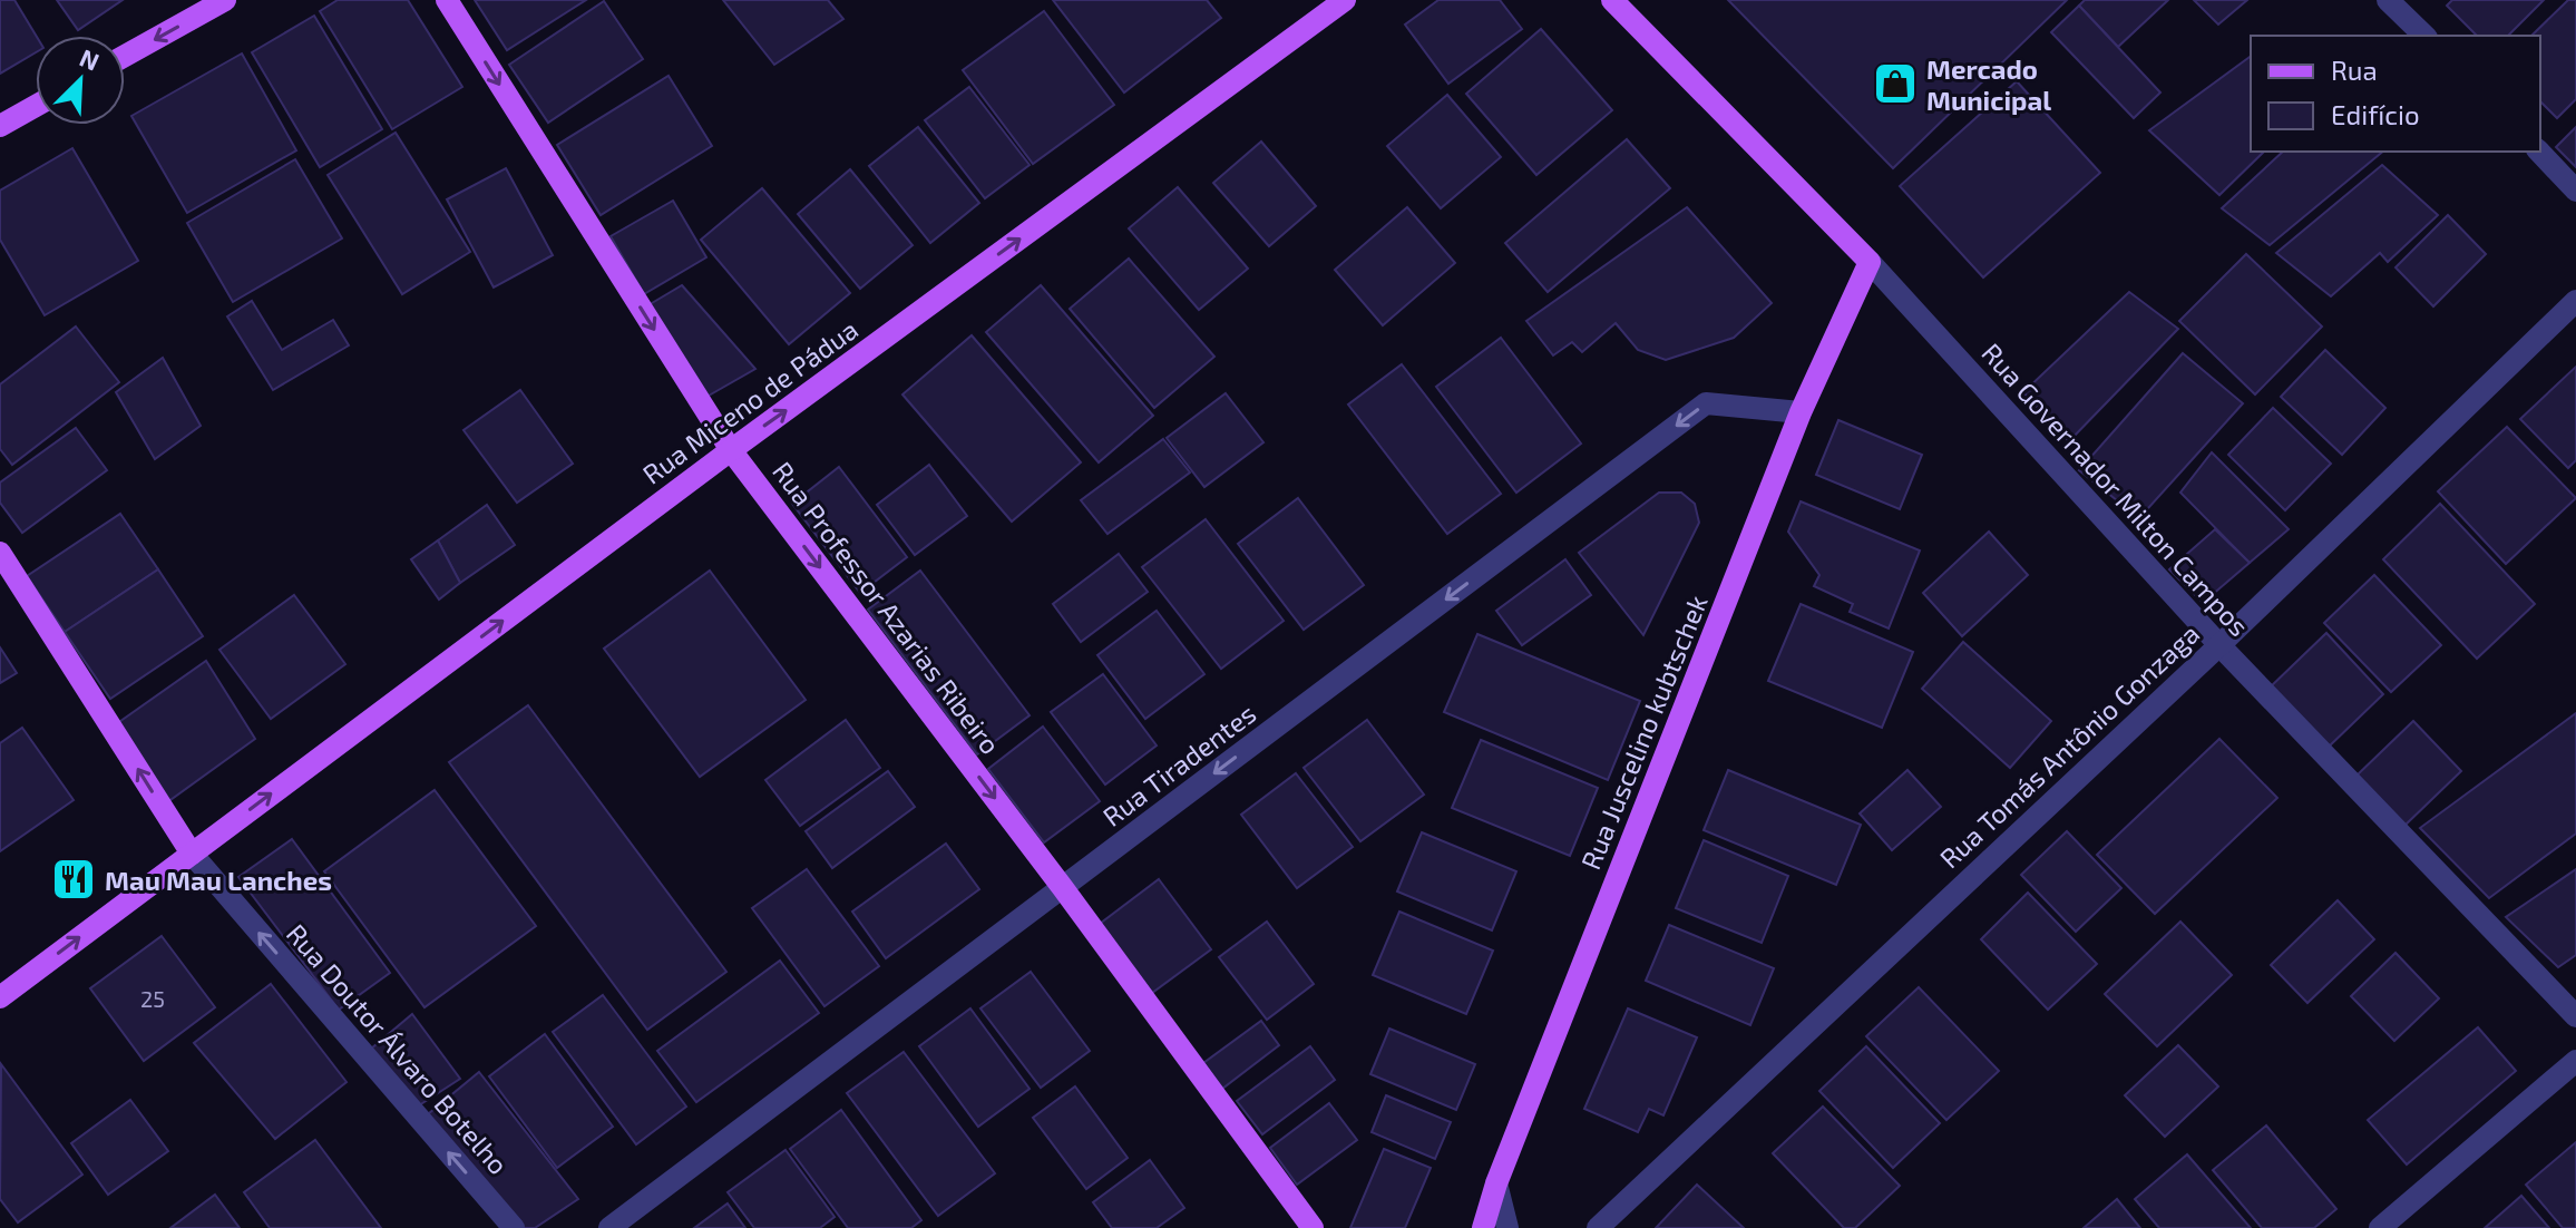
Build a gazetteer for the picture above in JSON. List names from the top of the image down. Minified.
{"streets":{"main road":["Rua Miceno de Pádua","Rua Governador Milton Campos","Rua Professor Azarias Ribeiro","Rua Juscelino kubtschek","Rua Doutor Álvaro Botelho"],"street":["Rua Tomás Antônio Gonzaga","Rua Tiradentes"]},"crossings":[["Rua Miceno de Pádua","Rua Professor Azarias Ribeiro"],["Rua Miceno de Pádua","Rua Doutor Álvaro Botelho"],["Rua Governador Milton Campos","Rua Juscelino kubtschek"],["Rua Governador Milton Campos","Rua Tomás Antônio Gonzaga"],["Rua Professor Azarias Ribeiro","Rua Tiradentes"],["Rua Juscelino kubtschek","Rua Tiradentes"]],"one_way":["Rua Miceno de Pádua","Rua Professor Azarias Ribeiro","Rua Tiradentes","Rua Doutor Álvaro Botelho"],"places":{"shop":["Mercado Municipal"],"restaurant":["Mau Mau Lanches"]},"house_numbers":["25"],"legend":["Rua","Edifício"],"north":"top right"}
